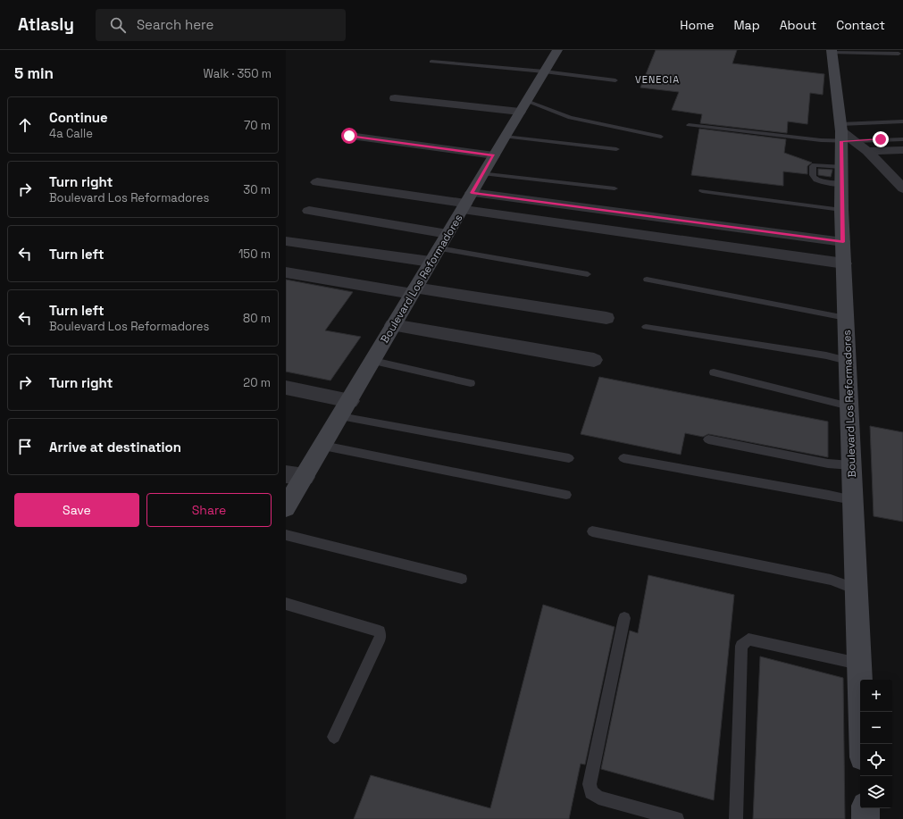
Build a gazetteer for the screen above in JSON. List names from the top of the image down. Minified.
{"streets":{"main road":["Boulevard Los Reformadores"]},"districts":["VENECIA"],"page":{"header":"Atlasly","search":"Search here","nav":["Home","Map","About","Contact"],"heading":["5 min","Walk · 350 m"],"list":[["Continue","4a Calle","70 m"],["Turn right","Boulevard Los Reformadores","30 m"],["Turn left","150 m"],["Turn left","Boulevard Los Reformadores","80 m"],["Turn right","20 m"],"Arrive at destination"],"buttons":["Save","Share"],"map_buttons":["+","−"]}}
